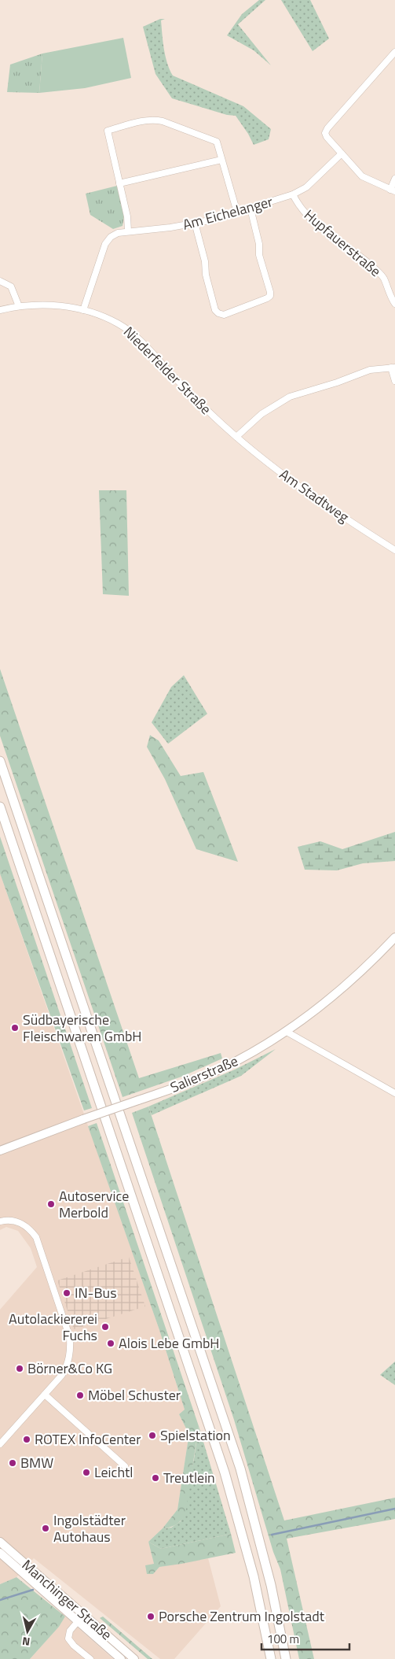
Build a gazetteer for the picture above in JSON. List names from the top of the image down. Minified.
{"streets":{"main road":["Salierstraße","Manchinger Straße"],"street":["Am Eichelanger","Hupfauerstraße","Niederfelder Straße","Am Stadtweg"]},"crossings":[["Am Eichelanger","Hupfauerstraße"],["Am Eichelanger","Niederfelder Straße"],["Niederfelder Straße","Am Stadtweg"]],"places":["Südbayerische Fleischwaren GmbH","Autoservice Merbold","IN-Bus","Autolackiererei Fuchs","Alois Lebe GmbH","Börner&Co KG","Möbel Schuster","Spielstation","ROTEX InfoCenter","BMW","Leichtl","Treutlein","Ingolstädter Autohaus","Porsche Zentrum Ingolstadt"],"scale_bar":"100 m","north":"bottom"}
